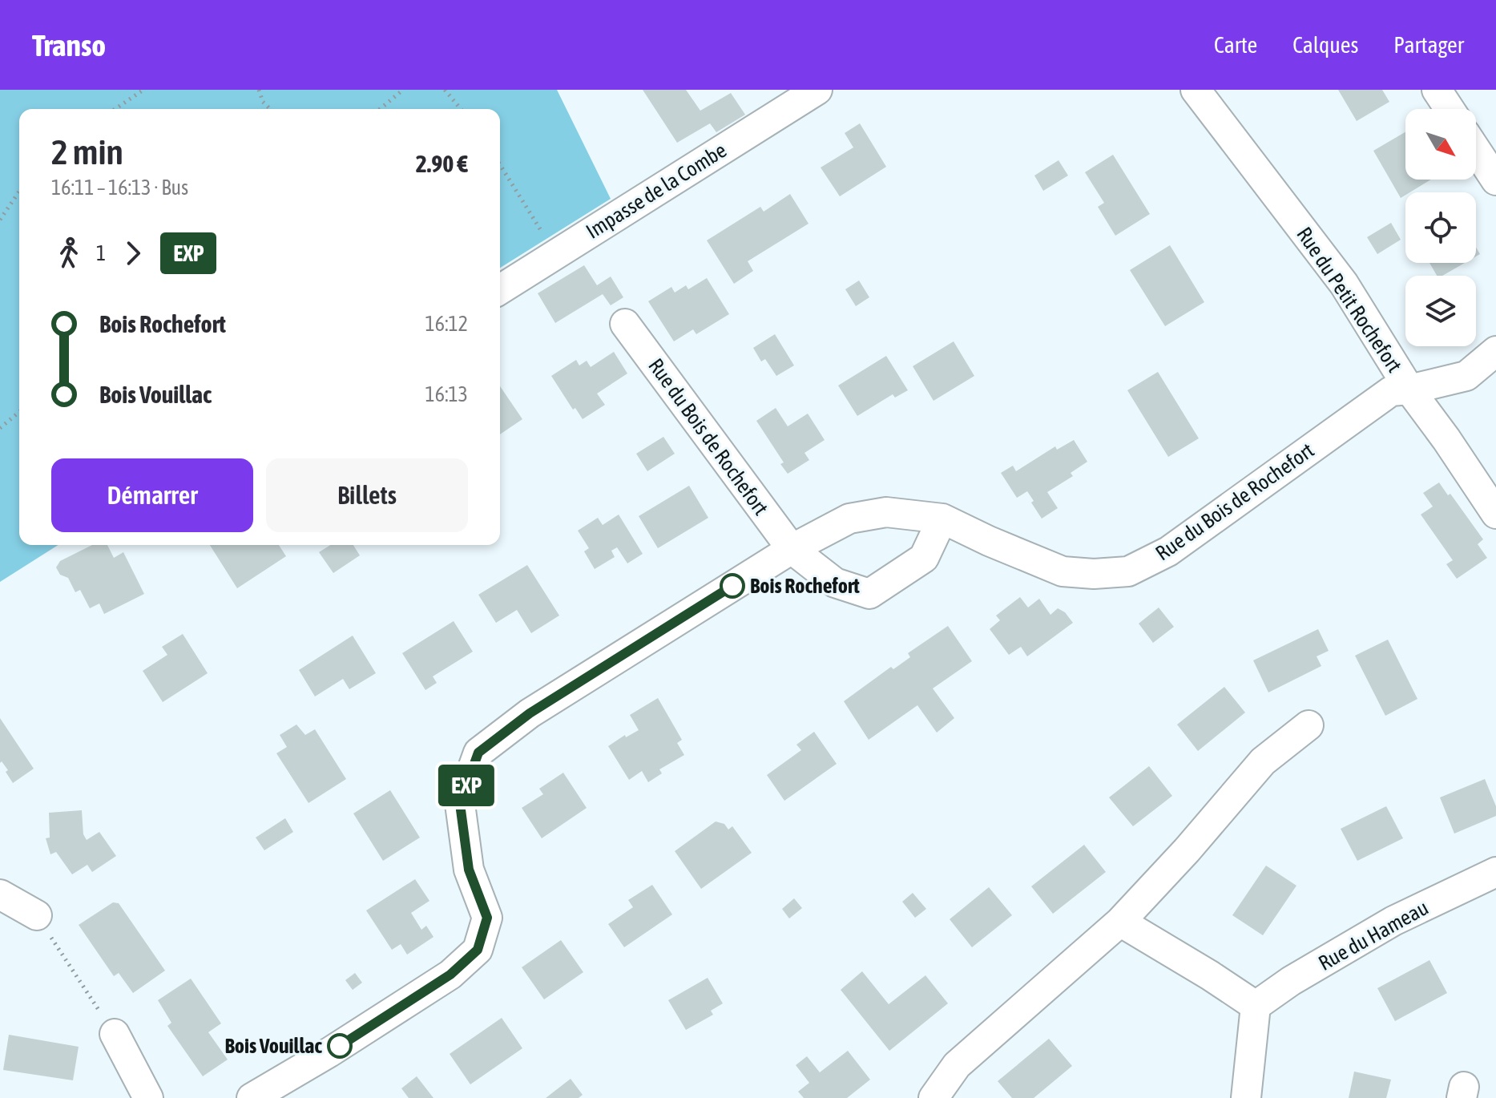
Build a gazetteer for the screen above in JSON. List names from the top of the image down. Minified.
{"streets":{"street":["Impasse de la Combe","Rue du Petit Rochefort","Rue du Bois de Rochefort","Rue du Hameau"]},"crossings":[["Rue du Petit Rochefort","Rue du Bois de Rochefort"]],"places":["Bois Rochefort","Bois Vouillac"],"lines":["bus line EXP"],"north":"bottom right","page":{"header":"Transo","nav":["Carte","Calques","Partager"],"on_map":"EXP","heading":["2 min","16:11 – 16:13 · Bus","2.90 €"],"legs":["1","EXP"],"list":[{"name":"Bois Rochefort","value":"16:12"},{"name":"Bois Vouillac","value":"16:13"}],"buttons":["Démarrer","Billets"]}}
